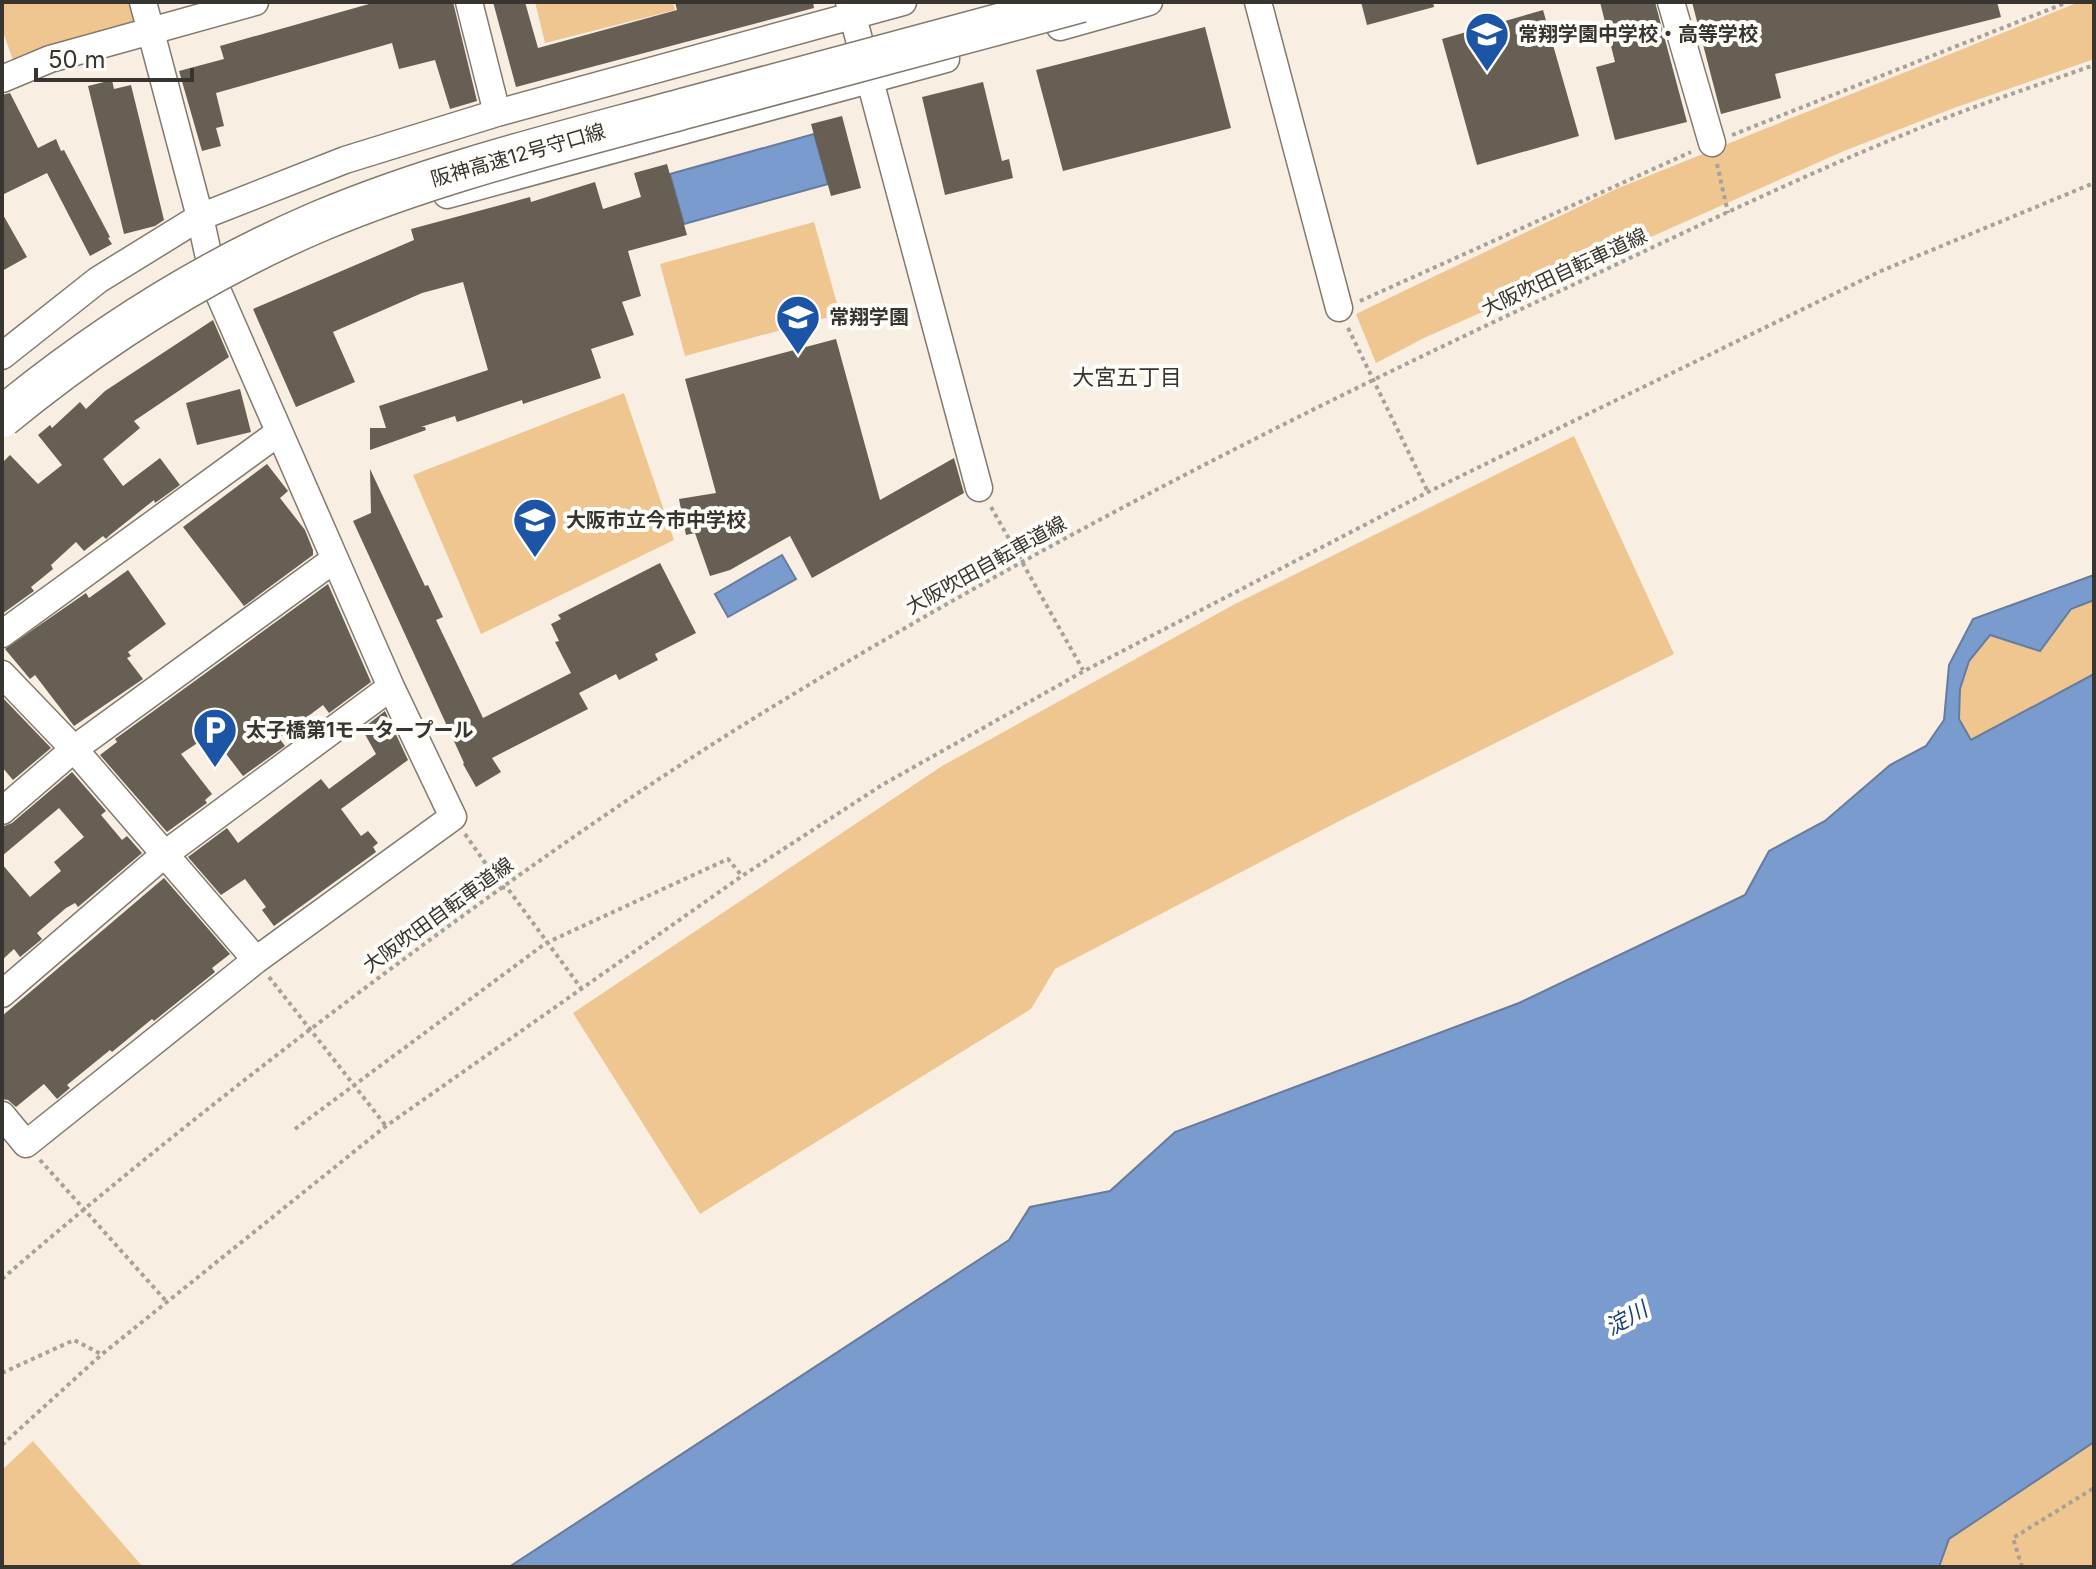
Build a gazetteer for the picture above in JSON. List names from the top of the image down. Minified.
{"streets":{"highway":["阪神高速12号守口線"],"path":["大阪吹田自転車道線"]},"districts":["大宮五丁目"],"water":["淀川"],"places":{"school or university":["常翔学園中学校・高等学校","常翔学園","大阪市立今市中学校"],"parking":["太子橋第1モータープール"]},"scale_bar":"50 m"}
